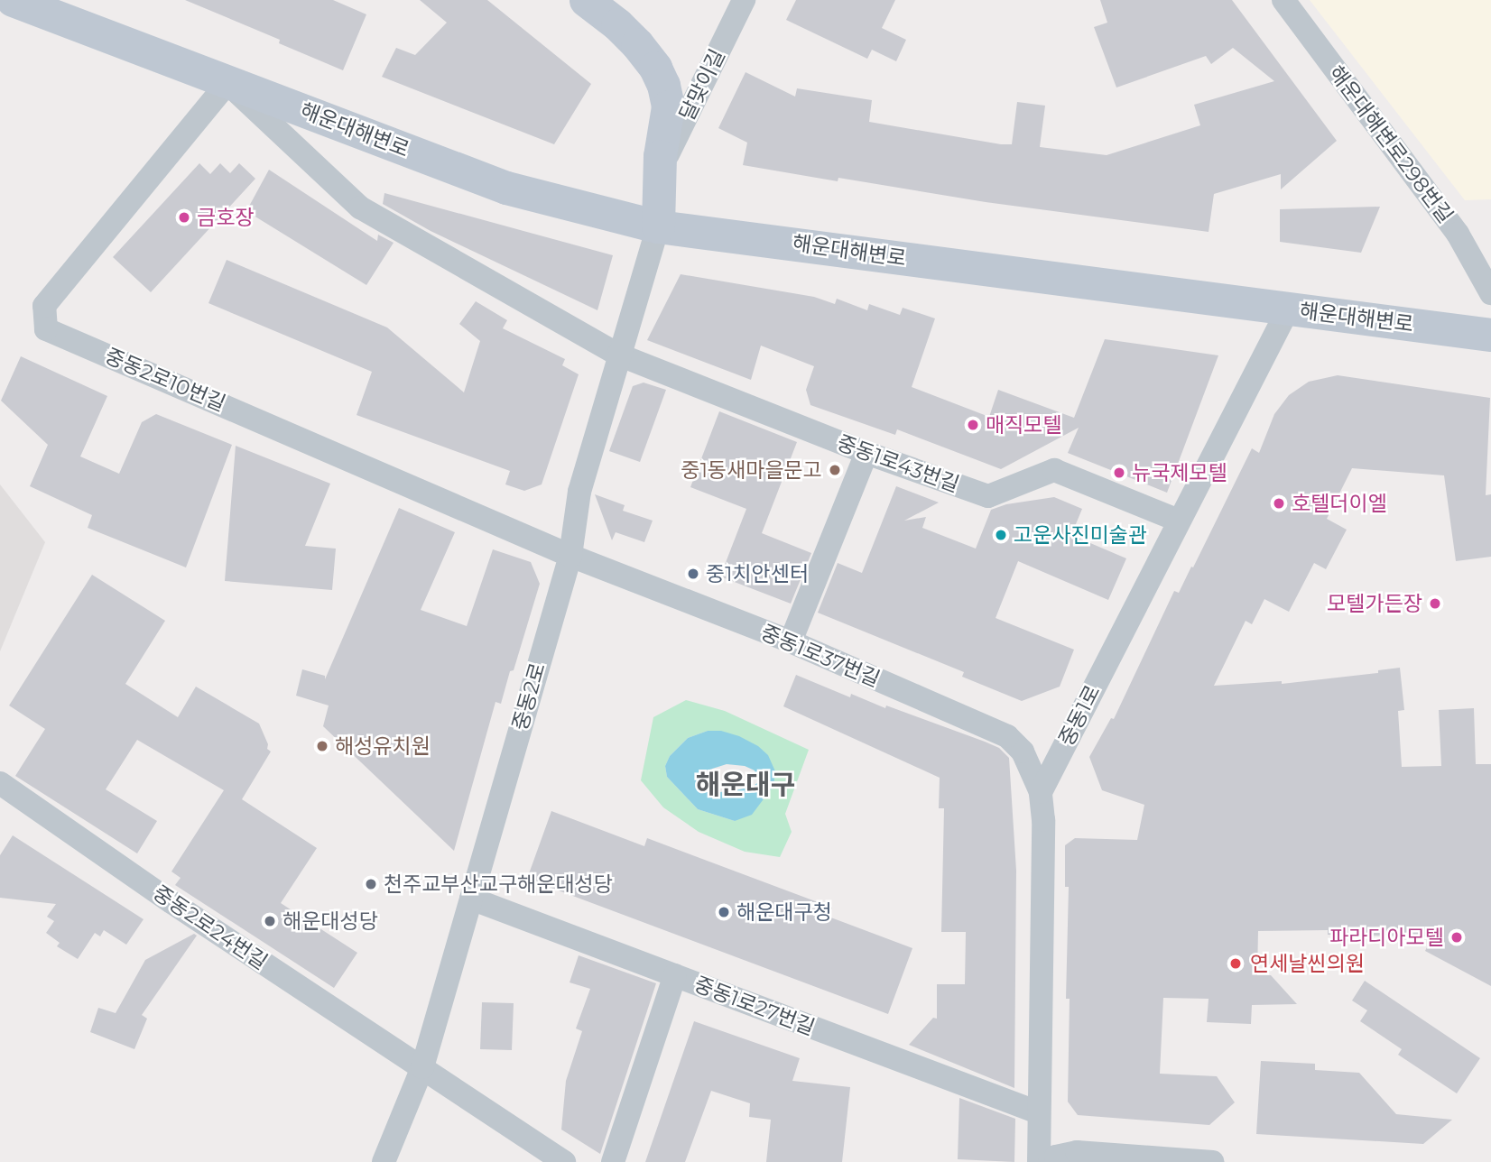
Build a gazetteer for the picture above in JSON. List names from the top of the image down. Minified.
{"streets":{"main road":["달맞이길","해운대해변로"],"street":["해운대해변로298번길","중동2로10번길","중동1로43번길","중동1로37번길","중동2로","중동1로","중동2로24번길","중동1로27번길"]},"crossings":[["달맞이길","해운대해변로"],["달맞이길","중동2로"],["해운대해변로","중동2로10번길"],["해운대해변로","중동1로43번길"],["해운대해변로","중동2로"],["해운대해변로","중동1로"],["중동2로10번길","중동1로37번길"],["중동2로10번길","중동2로"],["중동1로43번길","중동2로"],["중동1로43번길","중동1로"],["중동1로37번길","중동2로"],["중동1로37번길","중동1로"],["중동2로","중동2로24번길"],["중동2로","중동1로27번길"]],"districts":["해운대구"],"places":["금호장","매직모텔","중1동새마을문고","뉴국제모텔","호텔더이엘","고운사진미술관","중1치안센터","모텔가든장","해성유치원","천주교부산교구해운대성당","해운대구청","해운대성당","파라디아모텔","연세날씬의원"]}
